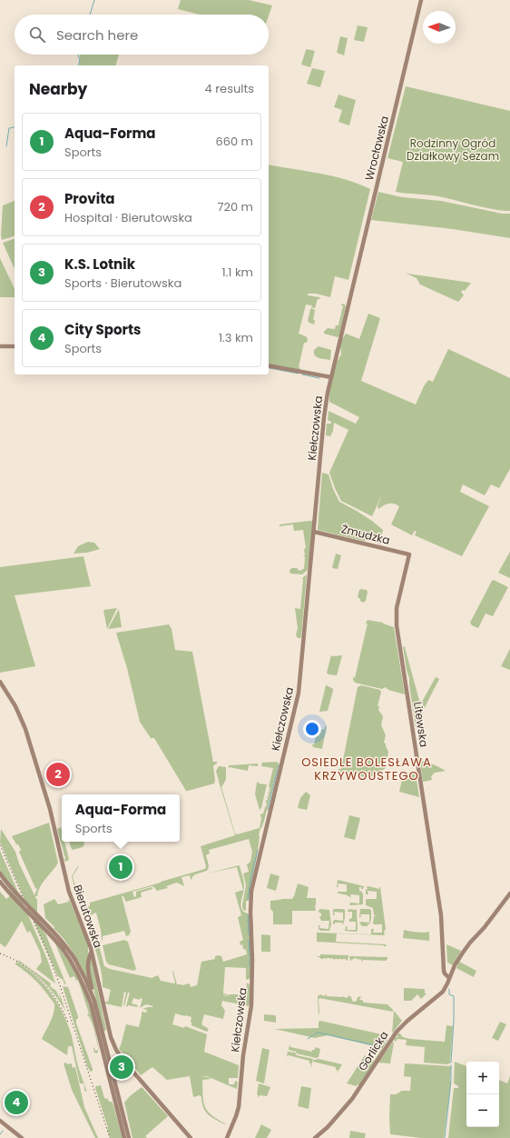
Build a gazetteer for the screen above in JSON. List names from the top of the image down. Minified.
{"streets":{"street":["Wrocławska","Kiełczowska","Żmudzka","Litewska","Bierutowska","Gorlicka"]},"crossings":[["Wrocławska","Kiełczowska"],["Kiełczowska","Żmudzka"],["Żmudzka","Litewska"],["Litewska","Gorlicka"]],"districts":["OSIEDLE BOLESŁAWA KRZYWOUSTEGO"],"parks":["Rodzinny Ogród Działkowy Sezam"],"north":"left","page":{"search":"Search here","heading":["Nearby","4 results"],"list":[{"mark":"1","name":"Aqua-Forma","note":"Sports","value":"660 m"},{"mark":"2","name":"Provita","note":"Hospital · Bierutowska","value":"720 m"},{"mark":"3","name":"K.S. Lotnik","note":"Sports · Bierutowska","value":"1.1 km"},{"mark":"4","name":"City Sports","note":"Sports","value":"1.3 km"}],"pins":["2","1","3","4"],"popup":["Aqua-Forma","Sports"],"map_buttons":["+","−"]}}
